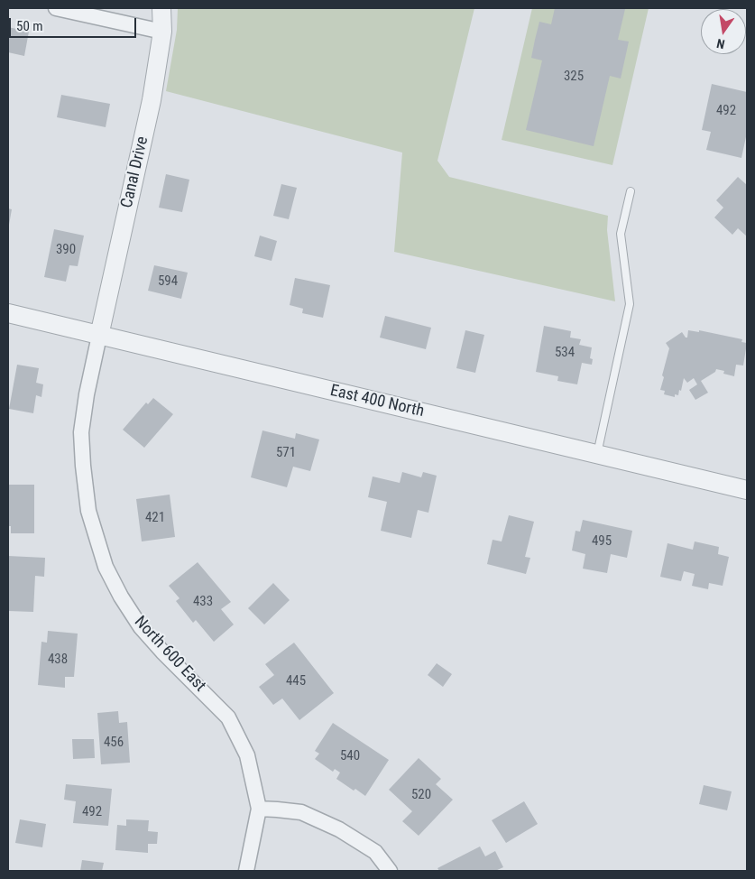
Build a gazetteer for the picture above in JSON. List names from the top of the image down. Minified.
{"streets":{"street":["Canal Drive","East 400 North","North 600 East"]},"crossings":[["Canal Drive","East 400 North"],["Canal Drive","North 600 East"],["East 400 North","North 600 East"]],"house_numbers":["325","492","390","594","534","571","421","495","433","438","445","456","540","520","492"],"scale_bar":"50 m","north":"bottom"}
